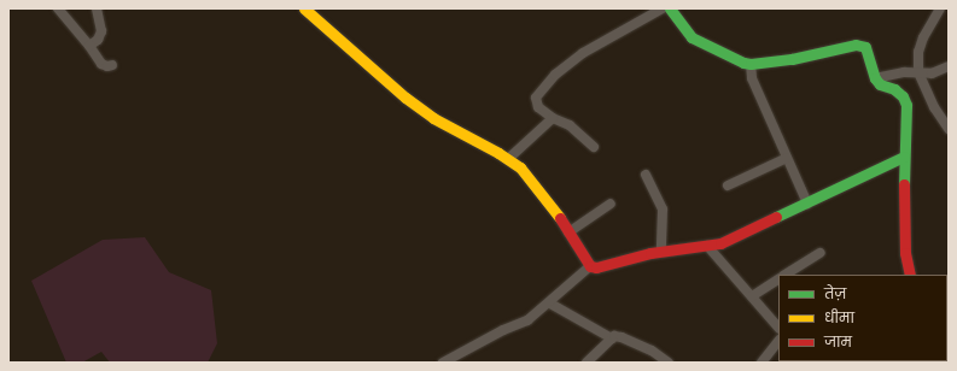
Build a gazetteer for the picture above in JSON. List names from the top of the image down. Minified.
{"legend":["तेज़","धीमा","जाम"]}
